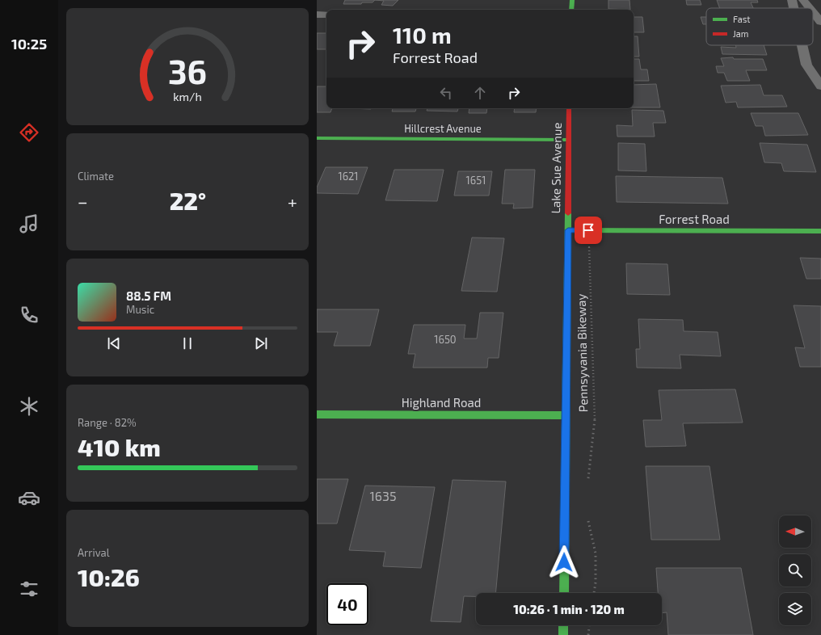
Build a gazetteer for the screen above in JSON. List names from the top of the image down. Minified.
{"streets":{"street":["Hillcrest Avenue","Lake Sue Avenue","Forrest Road","Highland Road"],"path":["Pennsyvania Bikeway"]},"crossings":[["Hillcrest Avenue","Lake Sue Avenue"],["Lake Sue Avenue","Forrest Road"],["Lake Sue Avenue","Highland Road"],["Forrest Road","Pennsyvania Bikeway"]],"house_numbers":["1621","1651","1650","1635"],"legend":["Fast","Jam"],"north":"left","page":{"tabs":"10:25","turn":["110 m","Forrest Road"],"tile":["Climate",["Range · 82%","410 km"],["Arrival","10:26"]],"heat":["−","22°","+"],"song":["88.5 FM","Music"],"limit":"40","trip":"10:26 · 1 min · 120 m","gauge":["36","km/h"]}}
